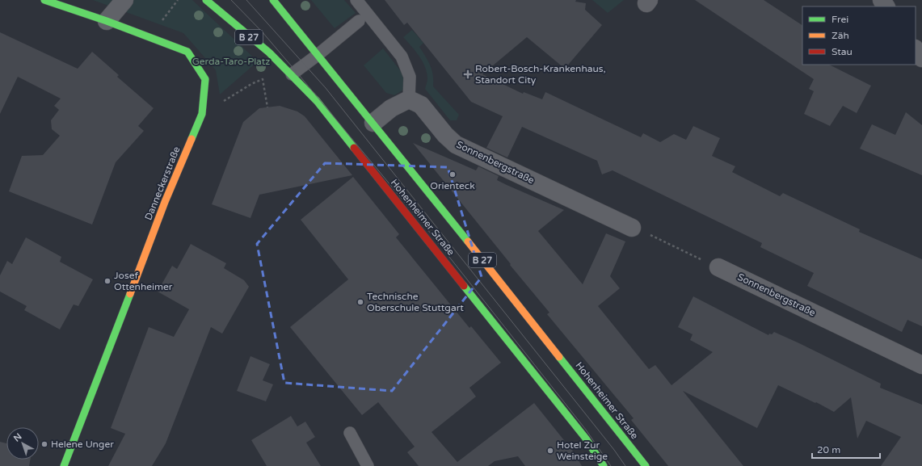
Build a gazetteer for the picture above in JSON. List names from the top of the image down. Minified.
{"streets":{"main road":["B 27","Danneckerstraße","Hohenheimer Straße"],"street":["Sonnenbergstraße"]},"parks":["Gerda-Taro-Platz"],"places":{"health":["Robert-Bosch-Krankenhaus, Standort City"],"other":["Orienteck","Josef Ottenheimer","Technische Oberschule Stuttgart","Helene Unger","Hotel Zur Weinsteige"]},"legend":["Frei","Zäh","Stau"],"scale_bar":"20 m","north":"top left"}
